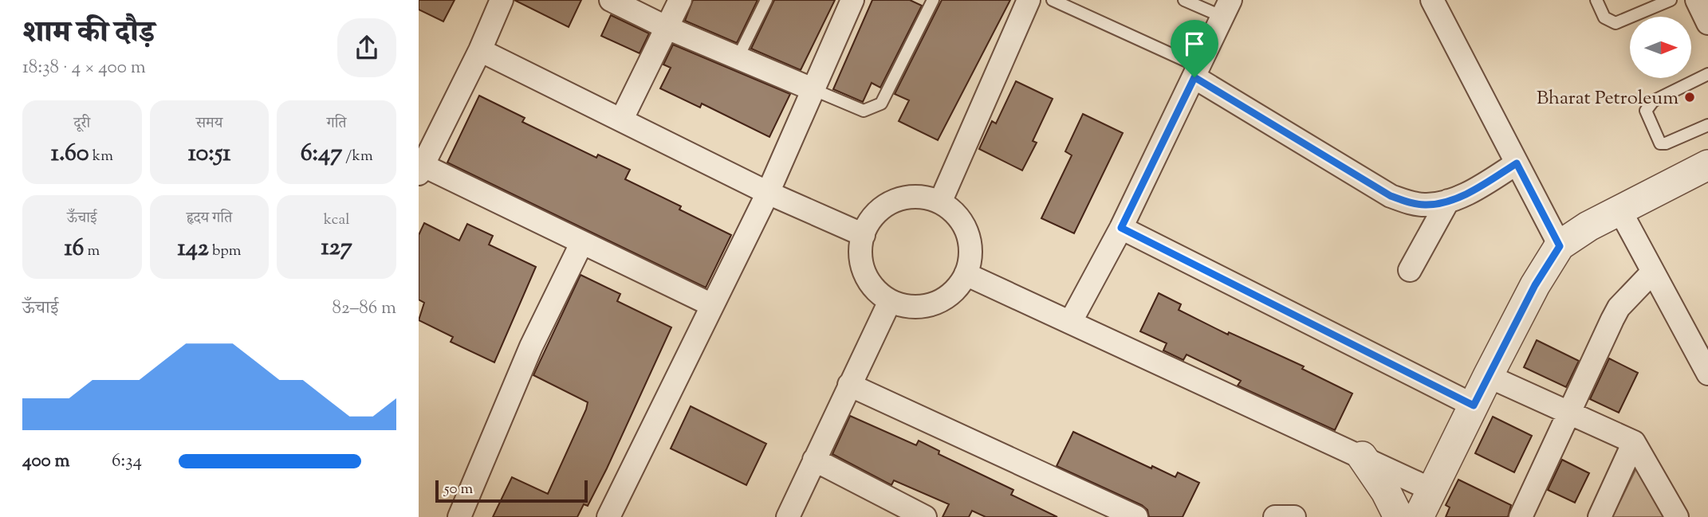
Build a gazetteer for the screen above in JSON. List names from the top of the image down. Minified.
{"places":["Bharat Petroleum"],"scale_bar":"50 m","north":"right","page":{"heading":["शाम की दौड़","18:38 · 4 × 400 m"],"stats":[["दूरी","1.60 km"],["समय","10:51"],["गति","6:47 /km"],["ऊँचाई","16 m"],["हृदय गति","142 bpm"],["kcal","127"]],"chart":["ऊँचाई","82–86 m"],"list":[{"name":"400 m","note":"6:34"}],"scale":"50 m"}}
